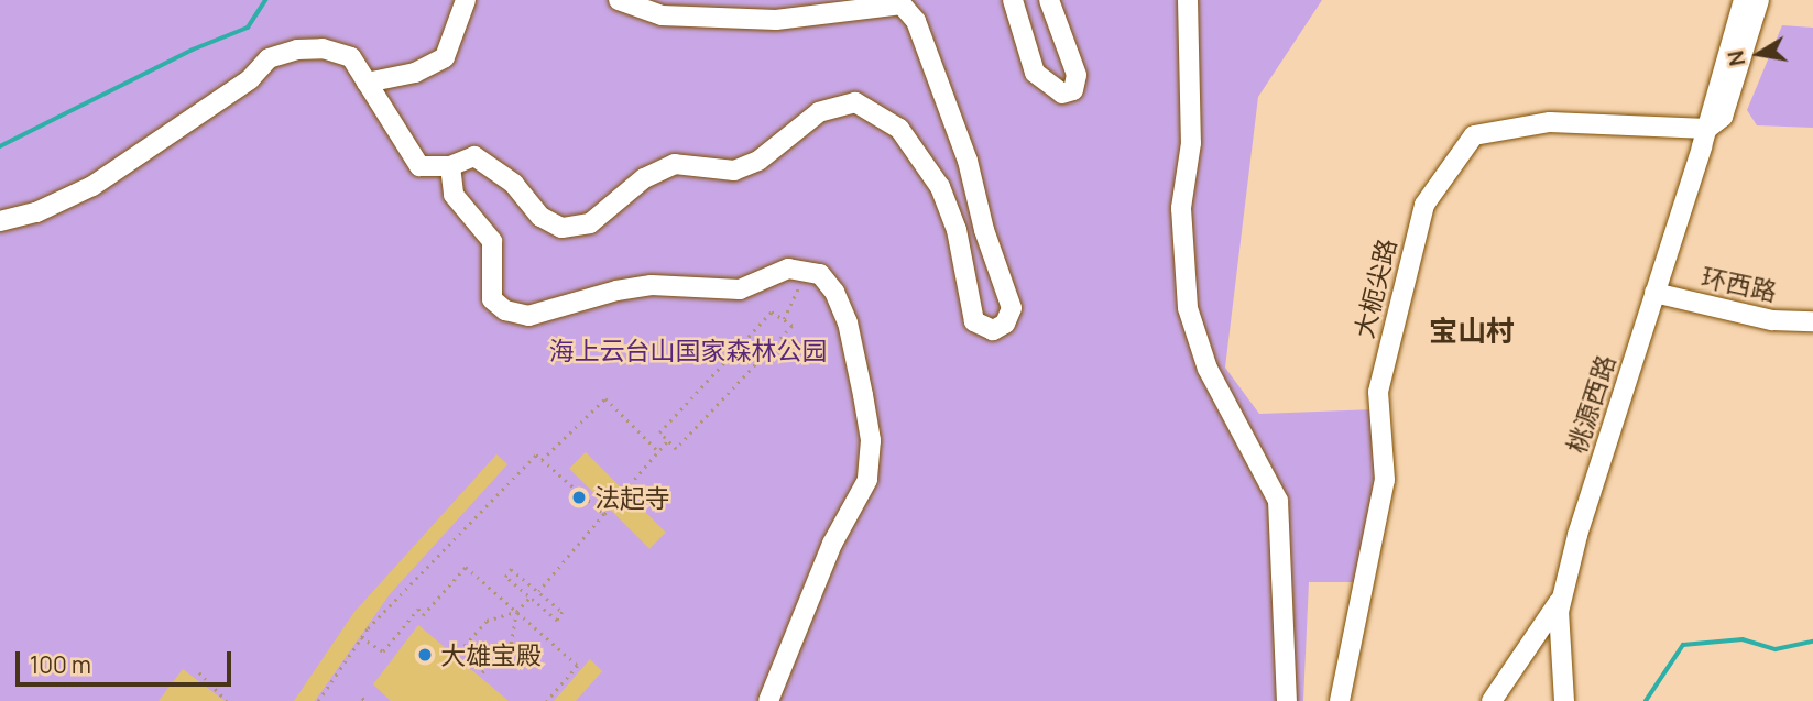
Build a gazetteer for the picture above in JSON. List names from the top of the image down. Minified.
{"streets":{"street":["环西路","大枙尖路","桃源西路"]},"crossings":[["环西路","桃源西路"],["大枙尖路","桃源西路"]],"districts":["宝山村"],"parks":["海上云台山国家森林公园"],"places":["法起寺","大雄宝殿"],"scale_bar":"100 m","north":"left"}
